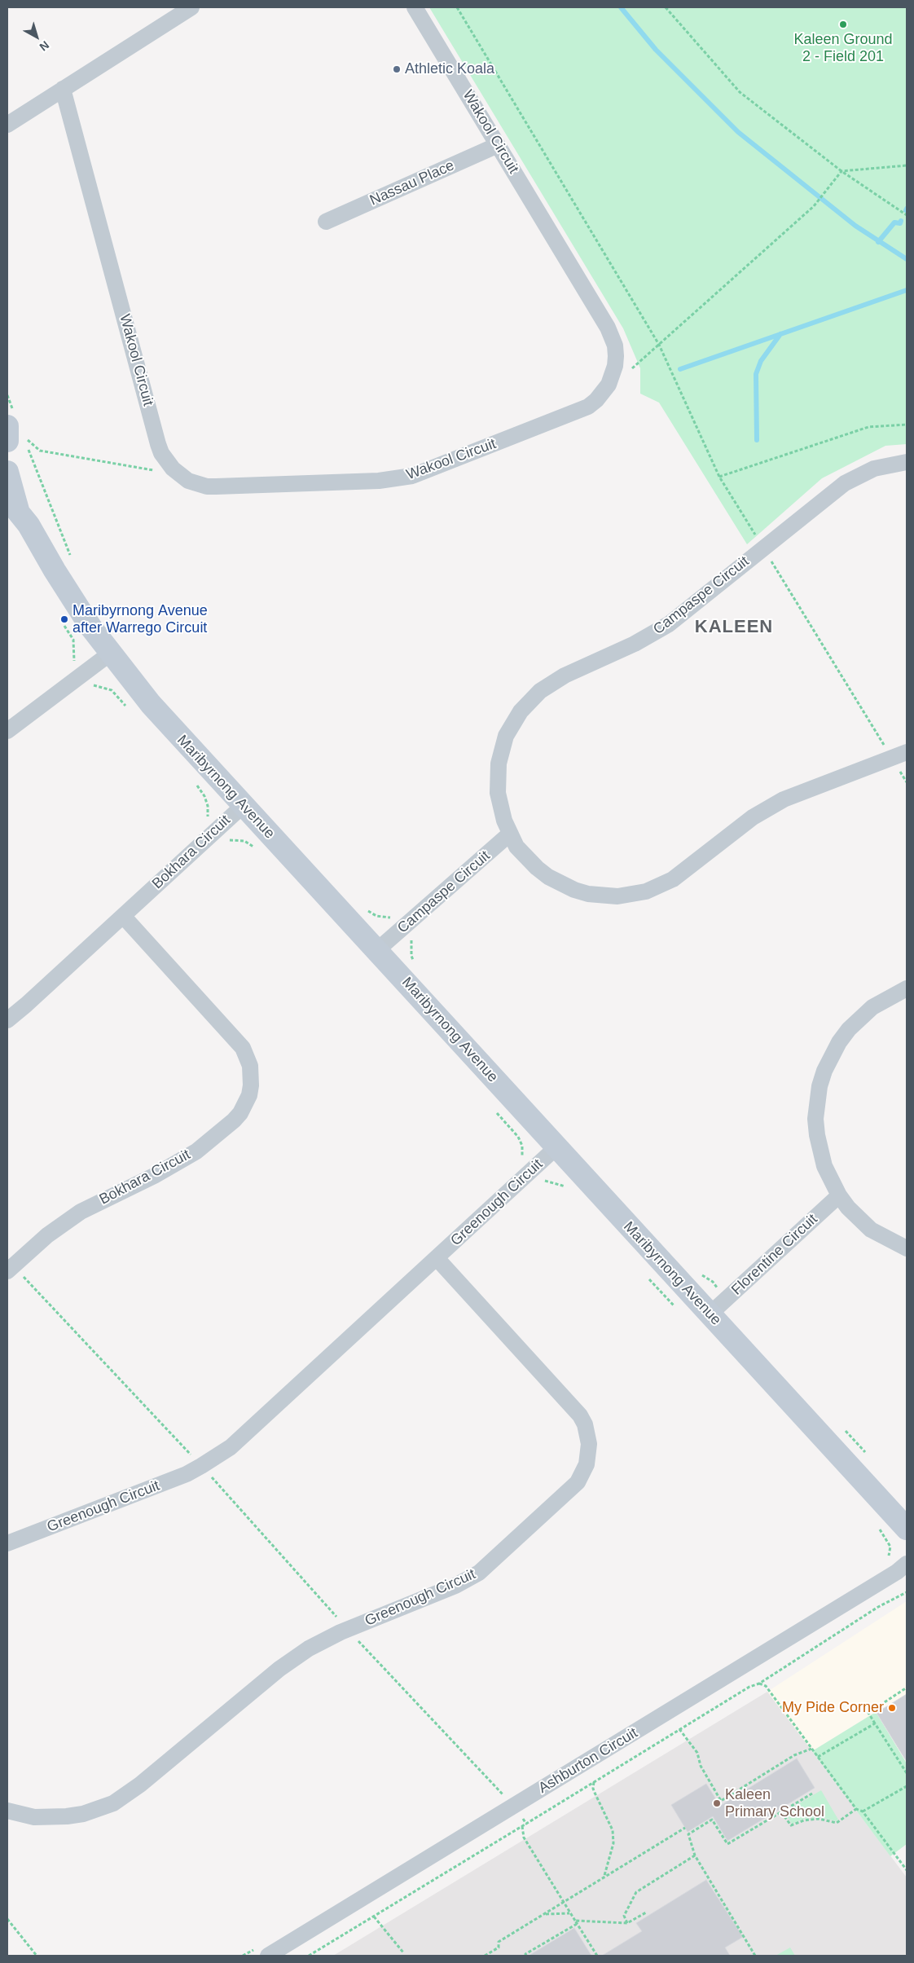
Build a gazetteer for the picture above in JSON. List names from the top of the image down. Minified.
{"streets":{"street":["Wakool Circuit","Nassau Place","Campaspe Circuit","Maribyrnong Avenue","Bokhara Circuit","Greenough Circuit","Florentine Circuit","Ashburton Circuit"]},"crossings":[["Wakool Circuit","Nassau Place"],["Campaspe Circuit","Maribyrnong Avenue"],["Maribyrnong Avenue","Bokhara Circuit"],["Maribyrnong Avenue","Greenough Circuit"],["Maribyrnong Avenue","Florentine Circuit"]],"districts":["KALEEN"],"places":["Kaleen Ground 2 - Field 201","Athletic Koala","Maribyrnong Avenue after Warrego Circuit","My Pide Corner","Kaleen Primary School"],"north":"bottom right"}
